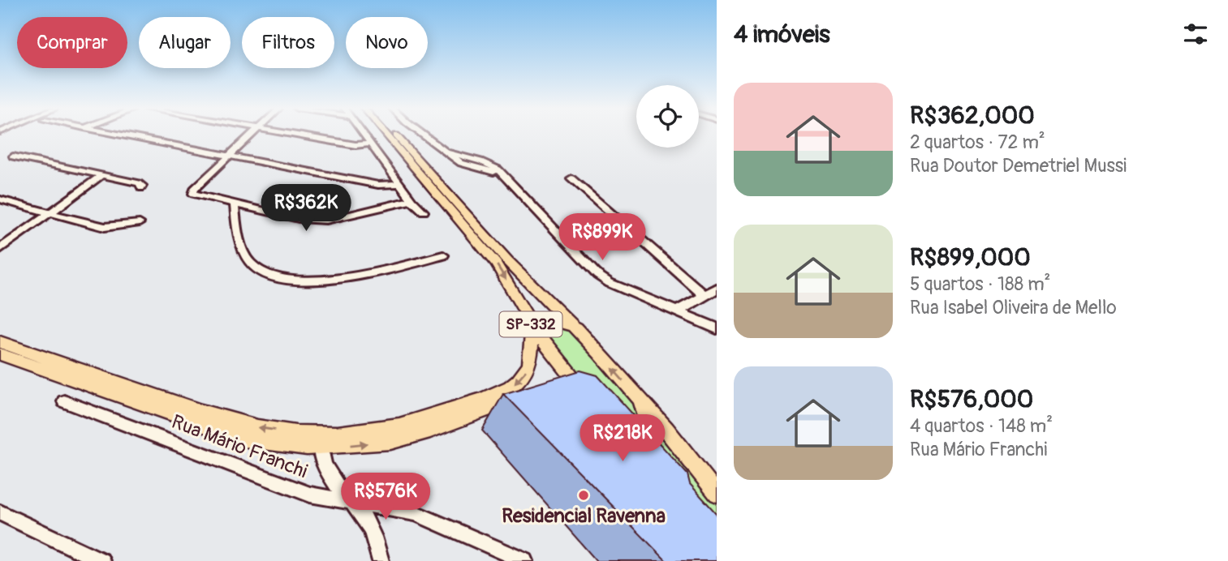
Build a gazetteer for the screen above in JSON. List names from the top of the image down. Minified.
{"streets":{"main road":["SP-332"],"street":["Rua Mário Franchi"]},"places":["Residencial Ravenna"],"page":{"heading":"4 imóveis","chip":["Comprar","Alugar","Filtros","Novo"],"list":[{"name":"R$362,000","note":"2 quartos · 72 m² · Rua Doutor Demetriel Mussi"},{"name":"R$899,000","note":"5 quartos · 188 m² · Rua Isabel Oliveira de Mello"},{"name":"R$576,000","note":"4 quartos · 148 m² · Rua Mário Franchi"}],"price":["R$362K","R$899K","R$218K","R$576K"]}}
